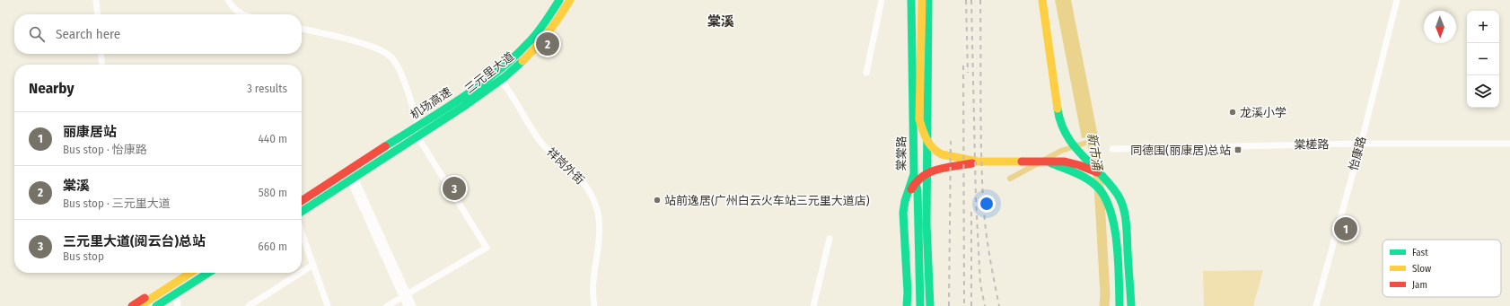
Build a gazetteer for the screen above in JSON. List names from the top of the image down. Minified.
{"streets":{"main road":["三元里大道","机场高速","棠棠路"],"street":["棠槎路","怡康路","祥岗外街"]},"crossings":[["三元里大道","祥岗外街"],["棠槎路","怡康路"]],"districts":["棠溪"],"water":["新市涌"],"places":{"other":["龙溪小学","站前逸居(广州白云火车站三元里大道店)"],"transit":["同德围(丽康居)总站"]},"legend":["Fast","Slow","Jam"],"north":"bottom","page":{"map_buttons":["+","−"],"search":"Search here","pins":["2","3","1"],"heading":["Nearby","3 results"],"list":[{"mark":"1","name":"丽康居站","note":"Bus stop · 怡康路","value":"440 m"},{"mark":"2","name":"棠溪","note":"Bus stop · 三元里大道","value":"580 m"},{"mark":"3","name":"三元里大道(阅云台)总站","note":"Bus stop","value":"660 m"}]}}
